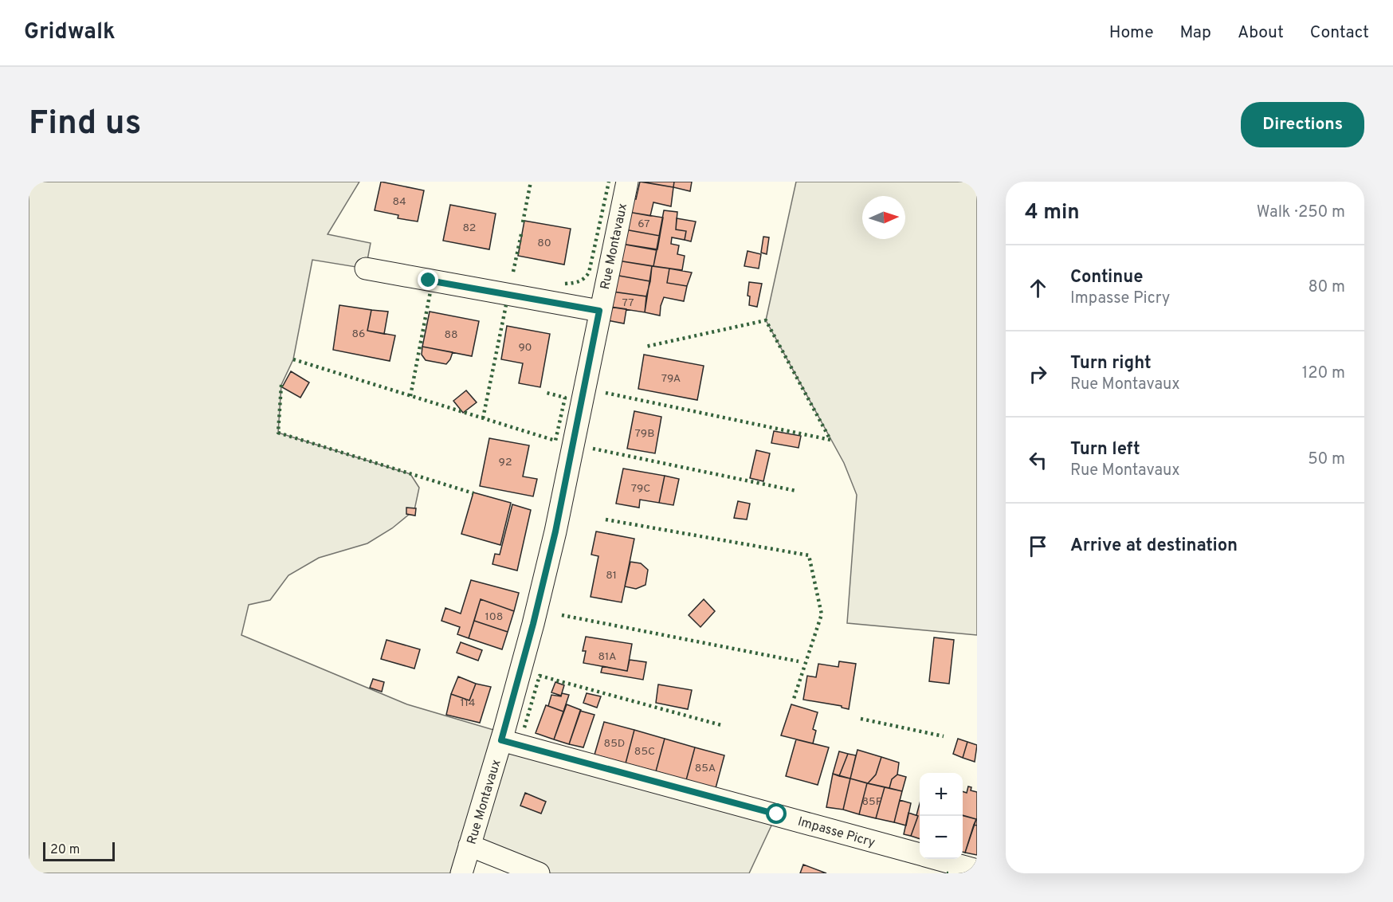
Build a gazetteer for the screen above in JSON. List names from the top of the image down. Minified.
{"streets":{"street":["Rue Montavaux","Impasse Picry"]},"crossings":[["Rue Montavaux","Impasse Picry"]],"house_numbers":["84","67","82","80","77","86","88","90","79A","79B","92","79C","81","108","81A","114","85D","85C","85A","85F"],"scale_bar":"20 m","north":"right","page":{"header":"Gridwalk","nav":["Home","Map","About","Contact"],"buttons":"Directions","title":"Find us","heading":["4 min","Walk · 250 m"],"list":[["Continue","Impasse Picry","80 m"],["Turn right","Rue Montavaux","120 m"],["Turn left","Rue Montavaux","50 m"],"Arrive at destination"],"map_buttons":["+","−"],"scale":"20 m"}}
